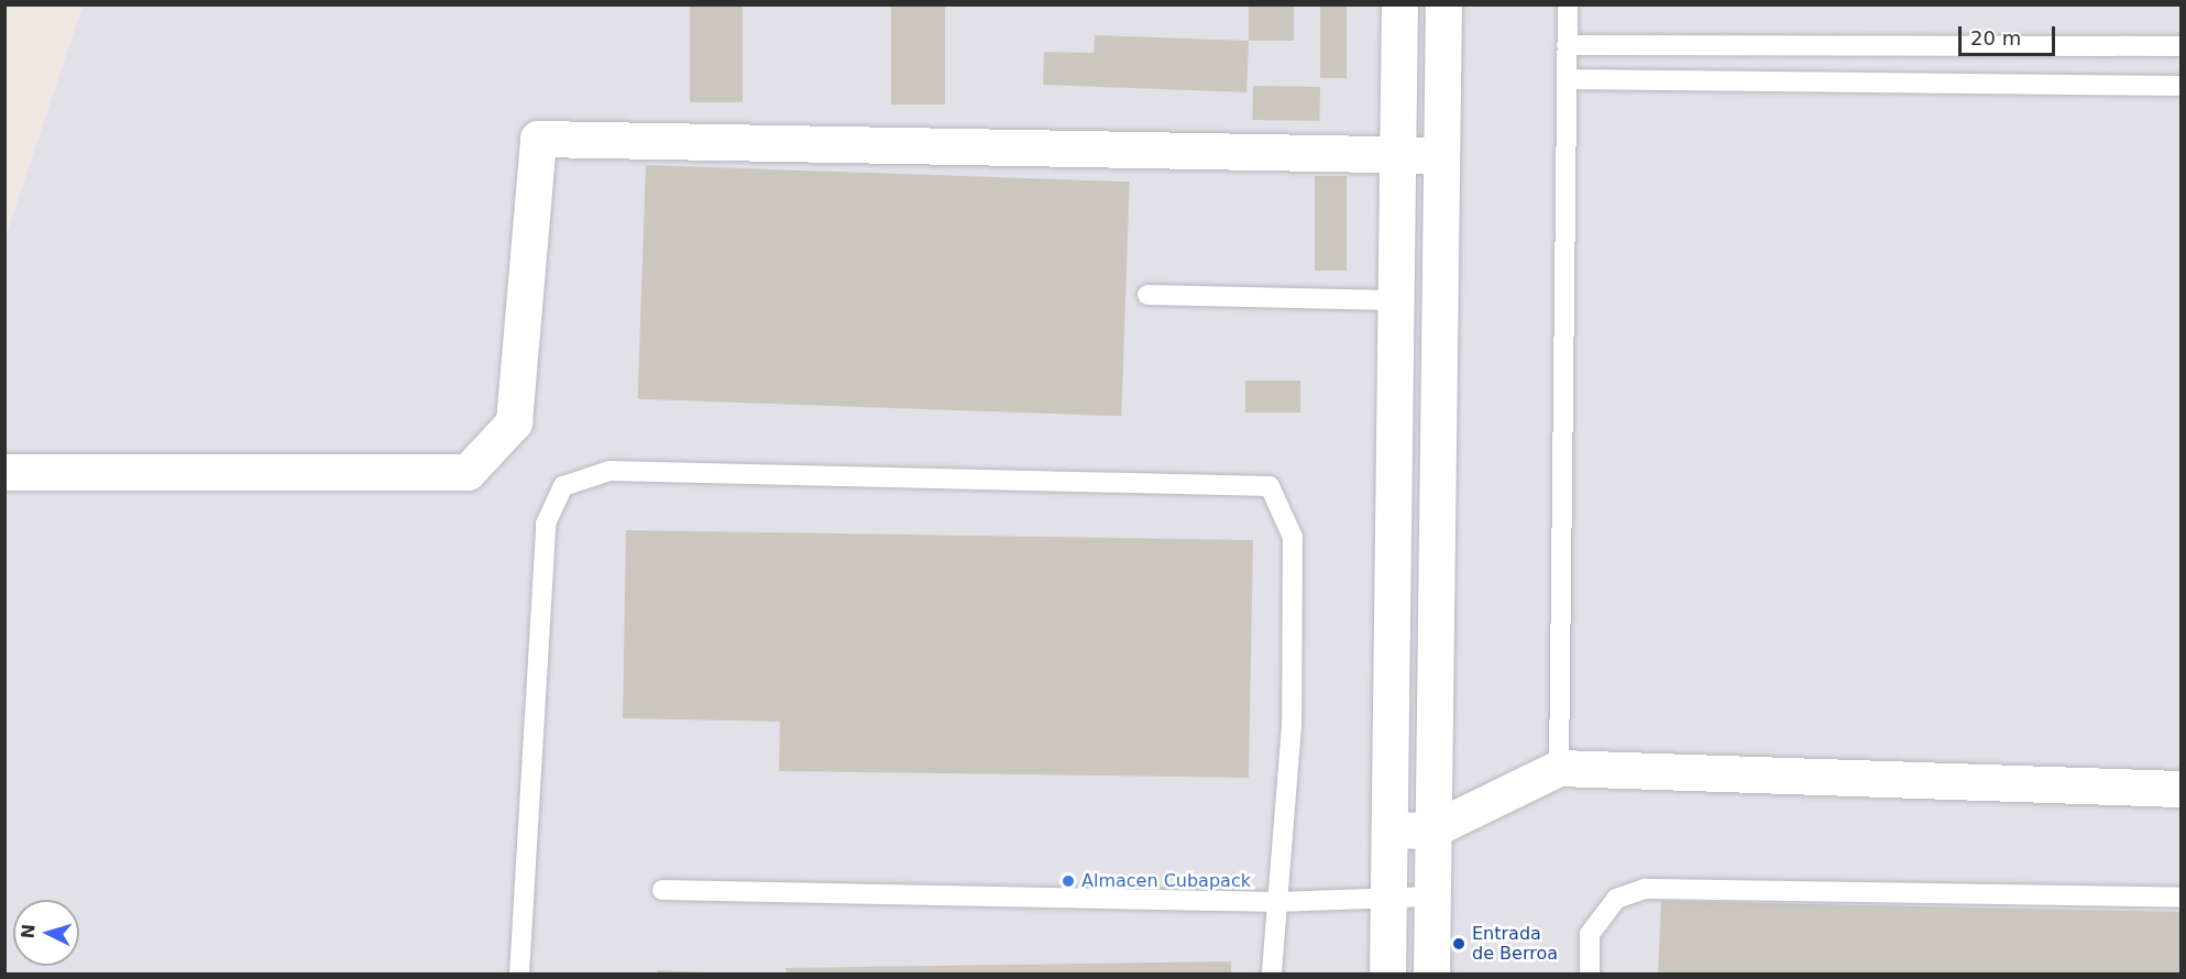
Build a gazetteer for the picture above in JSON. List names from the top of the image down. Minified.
{"places":["Almacen Cubapack","Entrada de Berroa"],"scale_bar":"20 m","north":"left"}
